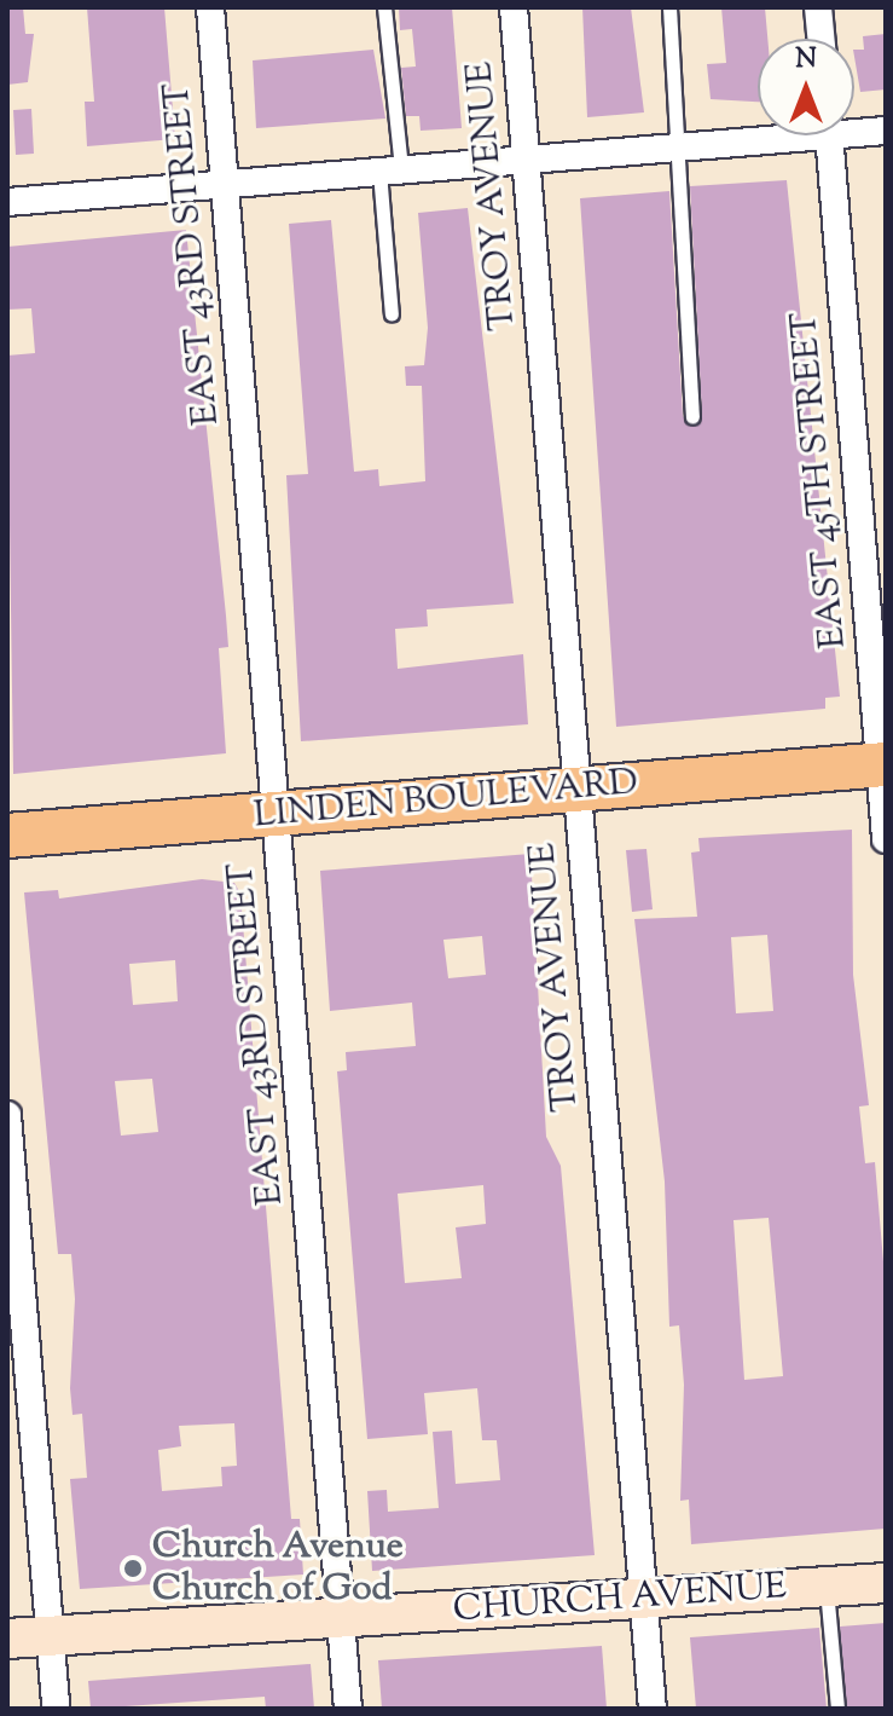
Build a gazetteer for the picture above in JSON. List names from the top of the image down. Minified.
{"streets":{"highway":["LINDEN BOULEVARD"],"main road":["CHURCH AVENUE"],"street":["TROY AVENUE","EAST 43RD STREET","EAST 45TH STREET"]},"crossings":[["TROY AVENUE","LINDEN BOULEVARD"],["TROY AVENUE","CHURCH AVENUE"],["EAST 43RD STREET","LINDEN BOULEVARD"],["EAST 43RD STREET","CHURCH AVENUE"],["EAST 45TH STREET","LINDEN BOULEVARD"]],"places":["Church Avenue Church of God"],"north":"top"}
